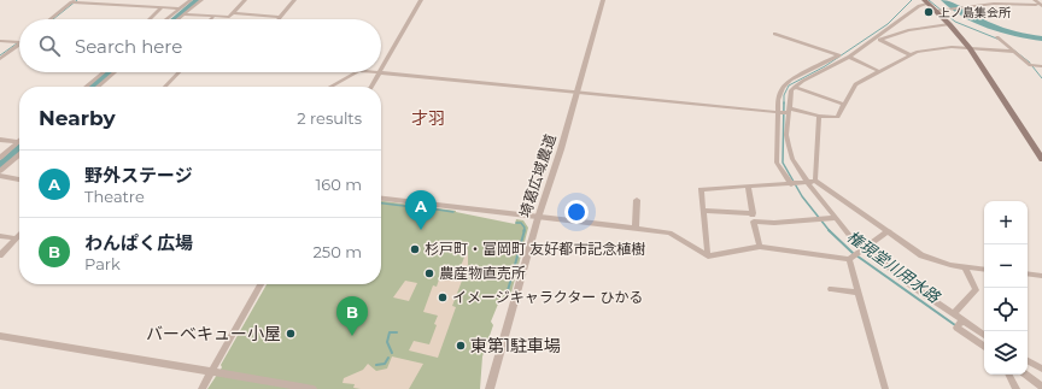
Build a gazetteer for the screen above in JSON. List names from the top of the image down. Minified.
{"streets":{"street":["埼葛広域農道"]},"districts":["才羽"],"water":["権現堂川用水路"],"places":["上ノ島集会所","杉戸町・富岡町 友好都市記念植樹","農産物直売所","イメージキャラクター ひかる","バーベキュー小屋","東第1駐車場"],"page":{"search":"Search here","heading":["Nearby","2 results"],"list":[{"mark":"A","name":"野外ステージ","note":"Theatre","value":"160 m"},{"mark":"B","name":"わんぱく広場","note":"Park","value":"250 m"}],"pins":["A","B"],"map_buttons":["+","−"]}}
